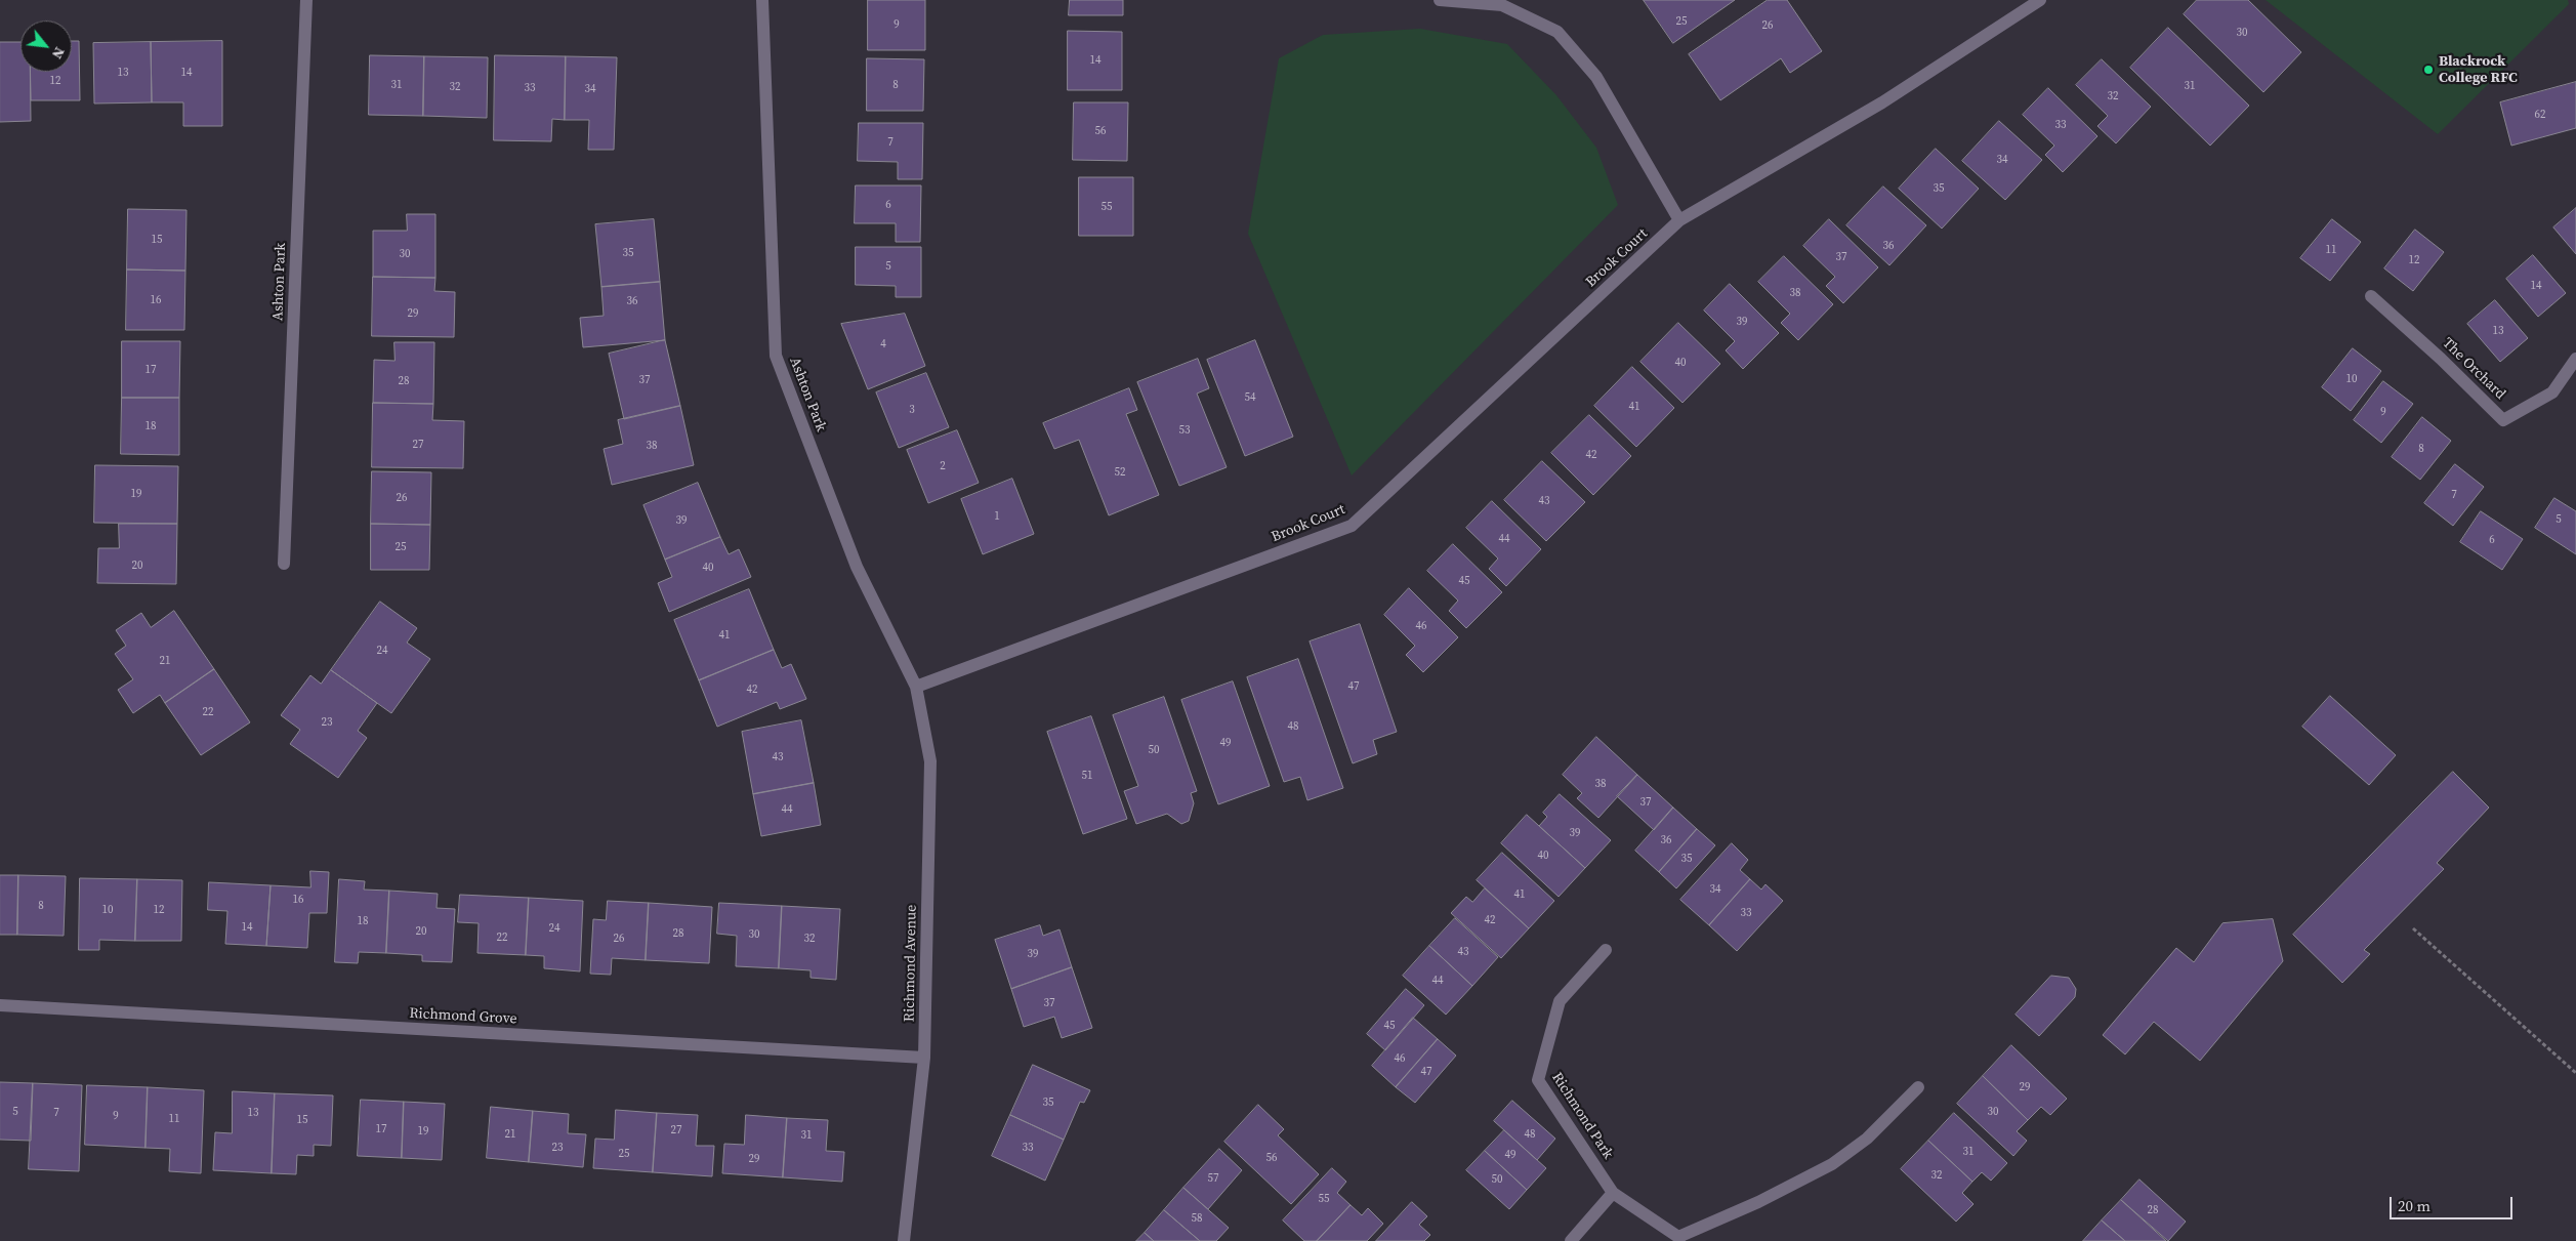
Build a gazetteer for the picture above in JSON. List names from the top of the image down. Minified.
{"streets":{"street":["Brook Court","Ashton Park","The Orchard","Richmond Avenue","Richmond Grove","Richmond Park"]},"crossings":[["Brook Court","Ashton Park"],["Brook Court","Richmond Avenue"],["Ashton Park","Richmond Avenue"],["Richmond Avenue","Richmond Grove"]],"places":["Blackrock College RFC"],"house_numbers":["25","9","26","30","14","13","14","12","31","8","31","32","33","34","32","62","33","56","7","34","35","6","55","15","36","11","35","30","37","12","5","14","38","16","36","29","39","13","4","40","17","10","37","28","54","41","3","9","18","53","27","38","8","42","2","52","19","7","26","43","1","5","39","44","6","25","20","40","45","46","41","24","21","47","42","22","23","48","49","50","43","51","38","37","44","39","36","40","35","34","41","16","8","10","12","33","42","18","14","24","20","28","30","22","26","32","43","39","44","37","45","46","47","29","35","5","30","7","13","9","11","15","17","27","19","21","48","31","23","33","31","25","49","56","29","32","57","50","55","28","58"],"scale_bar":"20 m","north":"bottom right"}
